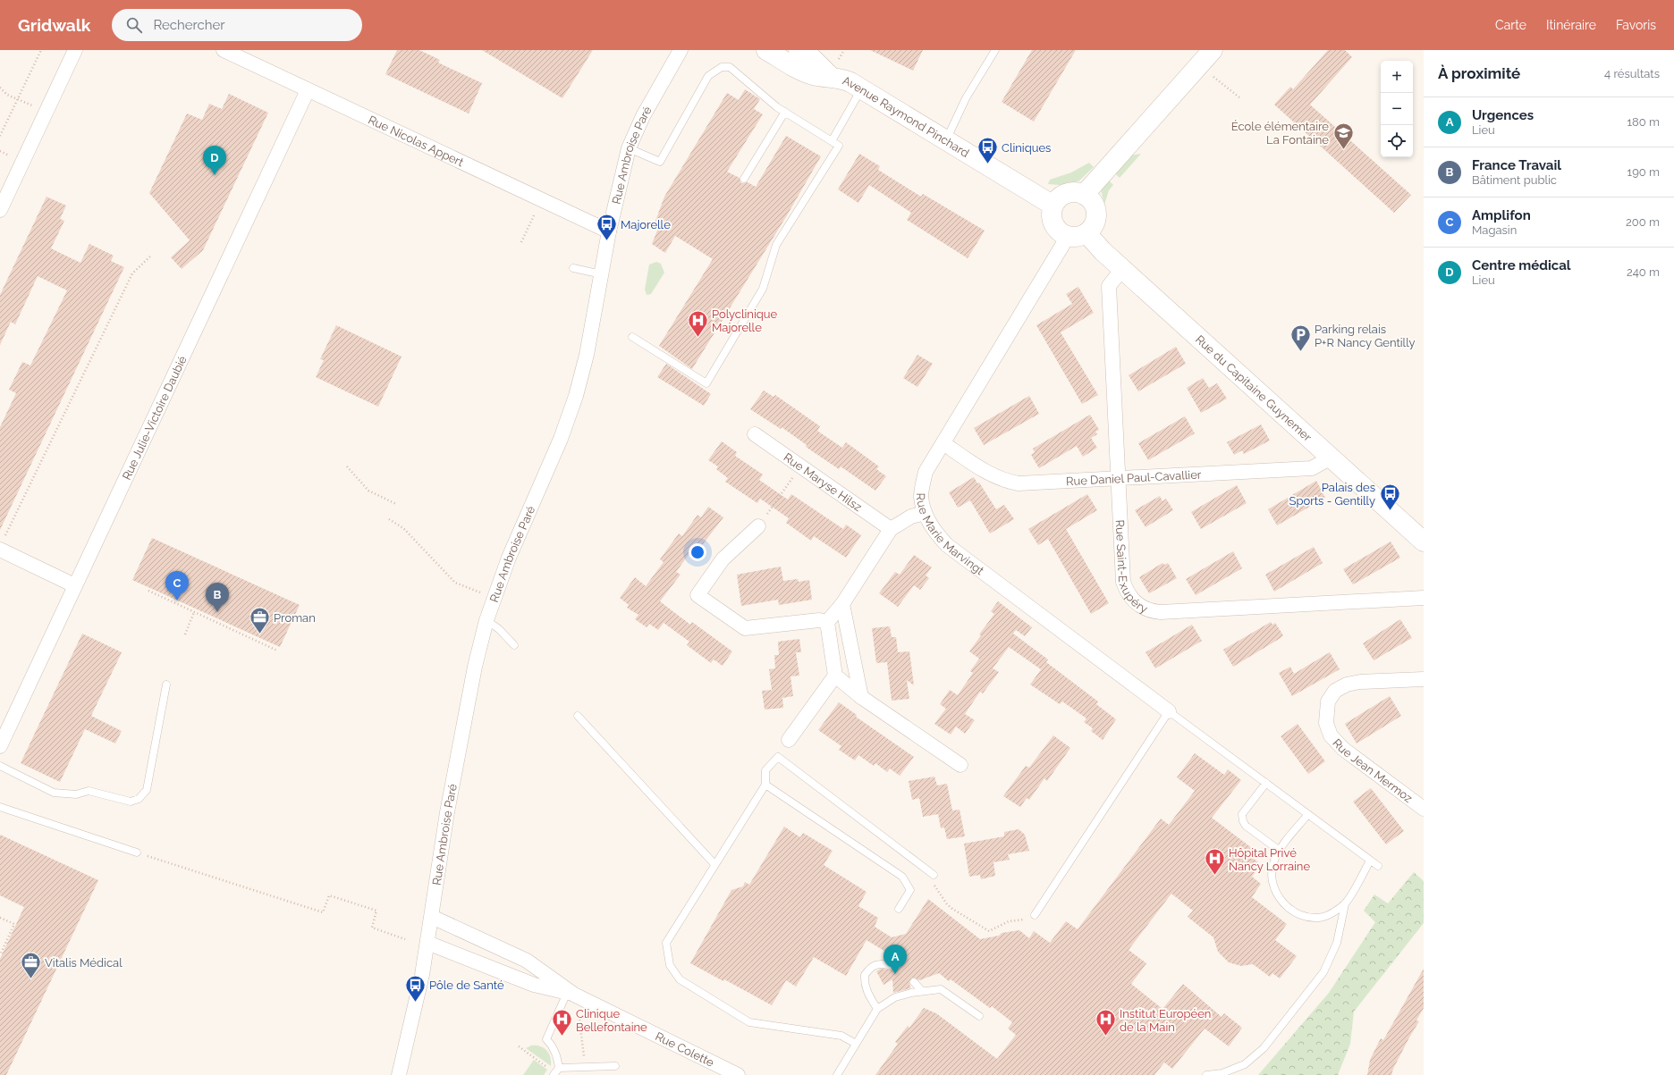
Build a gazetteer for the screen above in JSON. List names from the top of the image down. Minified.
{"streets":{"street":["Avenue Raymond Pinchard","Rue Nicolas Appert","Rue Ambroise Paré","Rue du Capitaine Guynemer","Rue Julie-Victoire Daubié","Rue Daniel Paul-Cavallier","Rue Maryse Hilsz","Rue Marie Marvingt","Rue Saint-Exupéry","Rue Jean Mermoz","Rue Colette"]},"crossings":[["Avenue Raymond Pinchard","Rue du Capitaine Guynemer"],["Avenue Raymond Pinchard","Rue Marie Marvingt"],["Rue Nicolas Appert","Rue Ambroise Paré"],["Rue Nicolas Appert","Rue Julie-Victoire Daubié"],["Rue Ambroise Paré","Rue Colette"],["Rue du Capitaine Guynemer","Rue Daniel Paul-Cavallier"],["Rue du Capitaine Guynemer","Rue Marie Marvingt"],["Rue du Capitaine Guynemer","Rue Saint-Exupéry"],["Rue Daniel Paul-Cavallier","Rue Marie Marvingt"],["Rue Daniel Paul-Cavallier","Rue Saint-Exupéry"]],"places":{"school or university":["École élémentaire La Fontaine"],"bus stop":["Cliniques","Majorelle","Palais des Sports - Gentilly","Pôle de Santé"],"hospital":["Polyclinique Majorelle","Hôpital Privé Nancy Lorraine","Clinique Bellefontaine","Institut Européen de la Main"],"parking":["Parking relais P+R Nancy Gentilly"],"office":["Proman","Vitalis Médical"]},"page":{"header":"Gridwalk","search":"Rechercher","nav":["Carte","Itinéraire","Favoris"],"heading":["À proximité","4 résultats"],"map_buttons":["+","−"],"list":[{"mark":"A","name":"Urgences","note":"Lieu","value":"180 m"},{"mark":"B","name":"France Travail","note":"Bâtiment public","value":"190 m"},{"mark":"C","name":"Amplifon","note":"Magasin","value":"200 m"},{"mark":"D","name":"Centre médical","note":"Lieu","value":"240 m"}],"pins":["D","C","B","A"]}}
